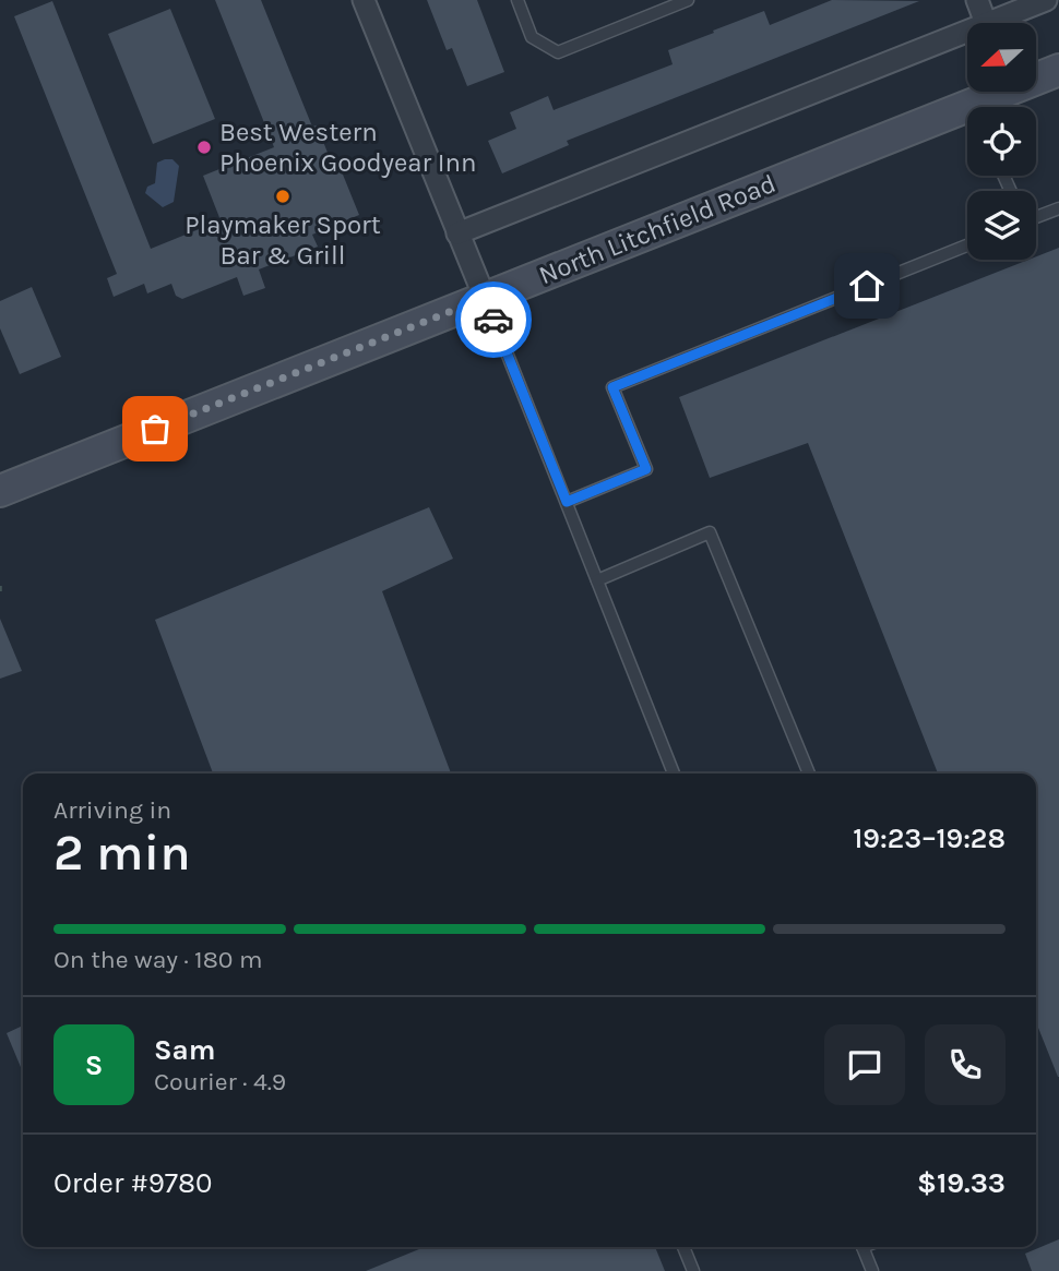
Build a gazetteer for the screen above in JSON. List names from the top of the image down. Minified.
{"streets":{"main road":["North Litchfield Road"]},"places":["Best Western Phoenix Goodyear Inn","Playmaker Sport Bar & Grill"],"north":"left","page":{"heading":["2 min","Arriving in","19:23–19:28"],"panel":["Sam","Courier · 4.9","Order #9780","$19.33"],"bar":"On the way · 180 m","round":"S"}}
